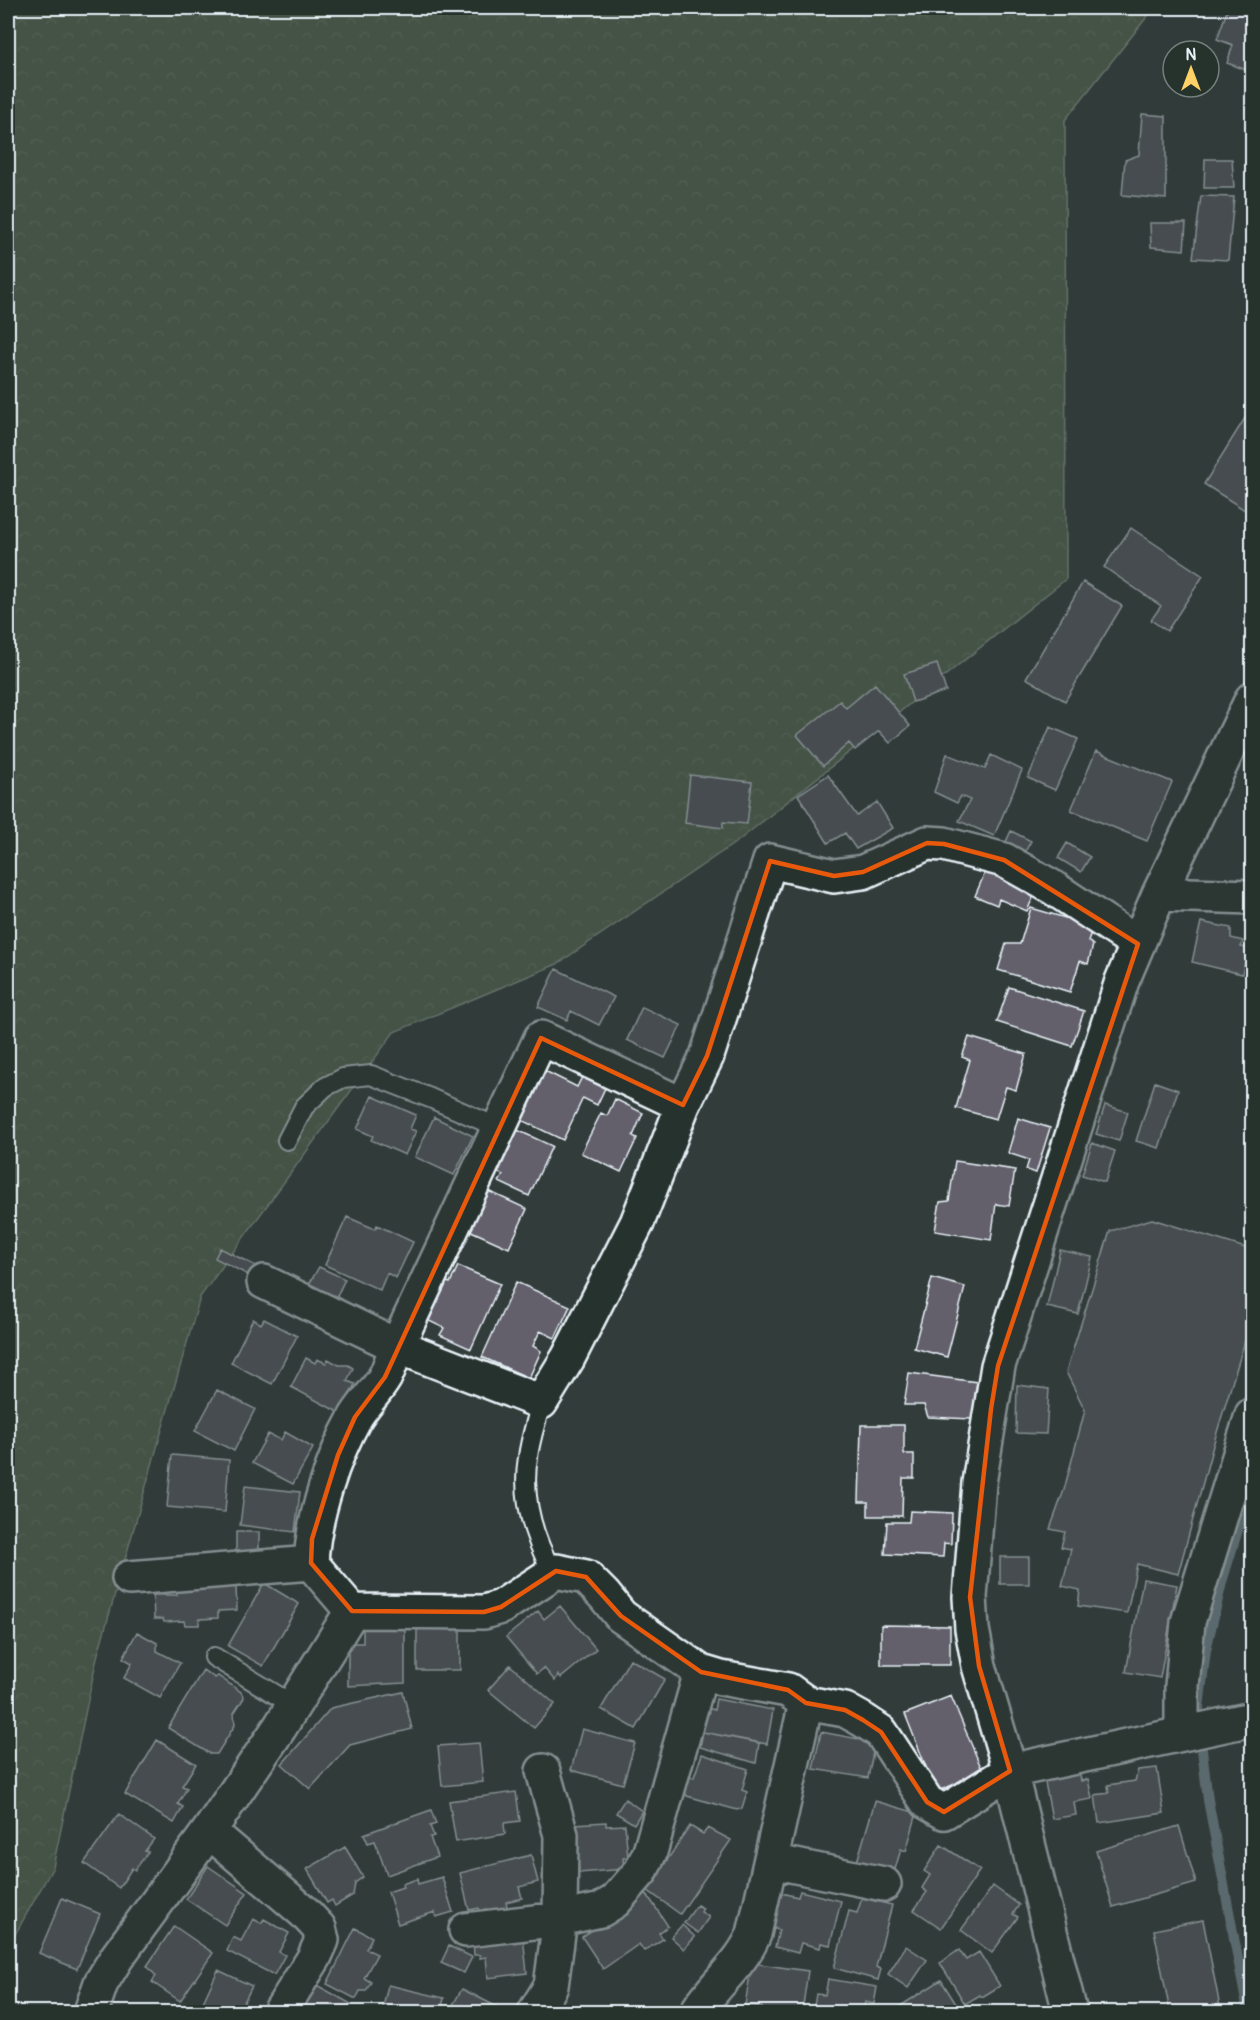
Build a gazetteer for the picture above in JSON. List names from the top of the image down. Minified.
{"north":"top"}
